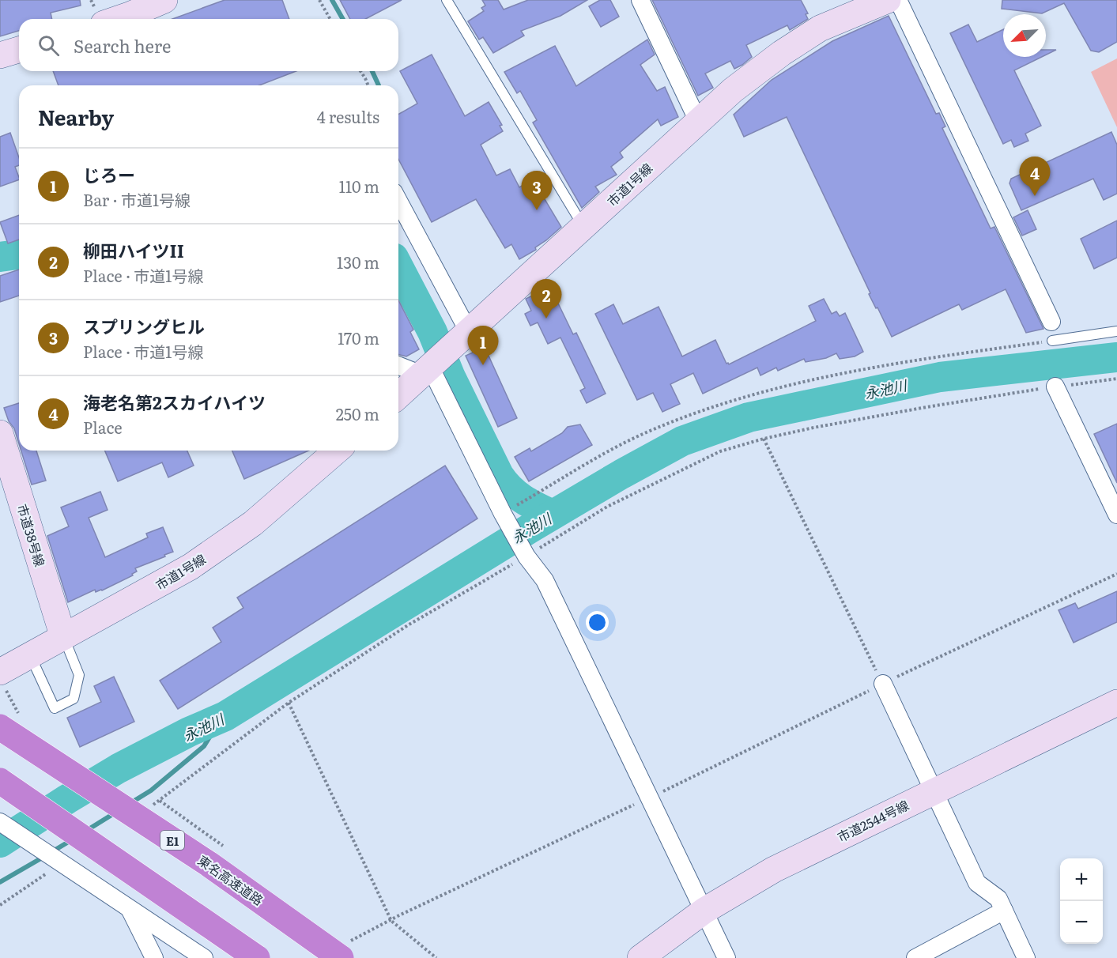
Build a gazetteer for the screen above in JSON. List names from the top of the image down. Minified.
{"streets":{"highway":["E1","東名高速道路"],"street":["市道1号線","市道38号線","市道2544号線"]},"crossings":[["市道1号線","市道38号線"]],"water":["永池川"],"north":"bottom left","page":{"search":"Search here","heading":["Nearby","4 results"],"list":[{"mark":"1","name":"じろー","note":"Bar · 市道1号線","value":"110 m"},{"mark":"2","name":"柳田ハイツII","note":"Place · 市道1号線","value":"130 m"},{"mark":"3","name":"スプリングヒル","note":"Place · 市道1号線","value":"170 m"},{"mark":"4","name":"海老名第2スカイハイツ","note":"Place","value":"250 m"}],"pins":["4","3","2","1"],"map_buttons":["+","−"]}}
